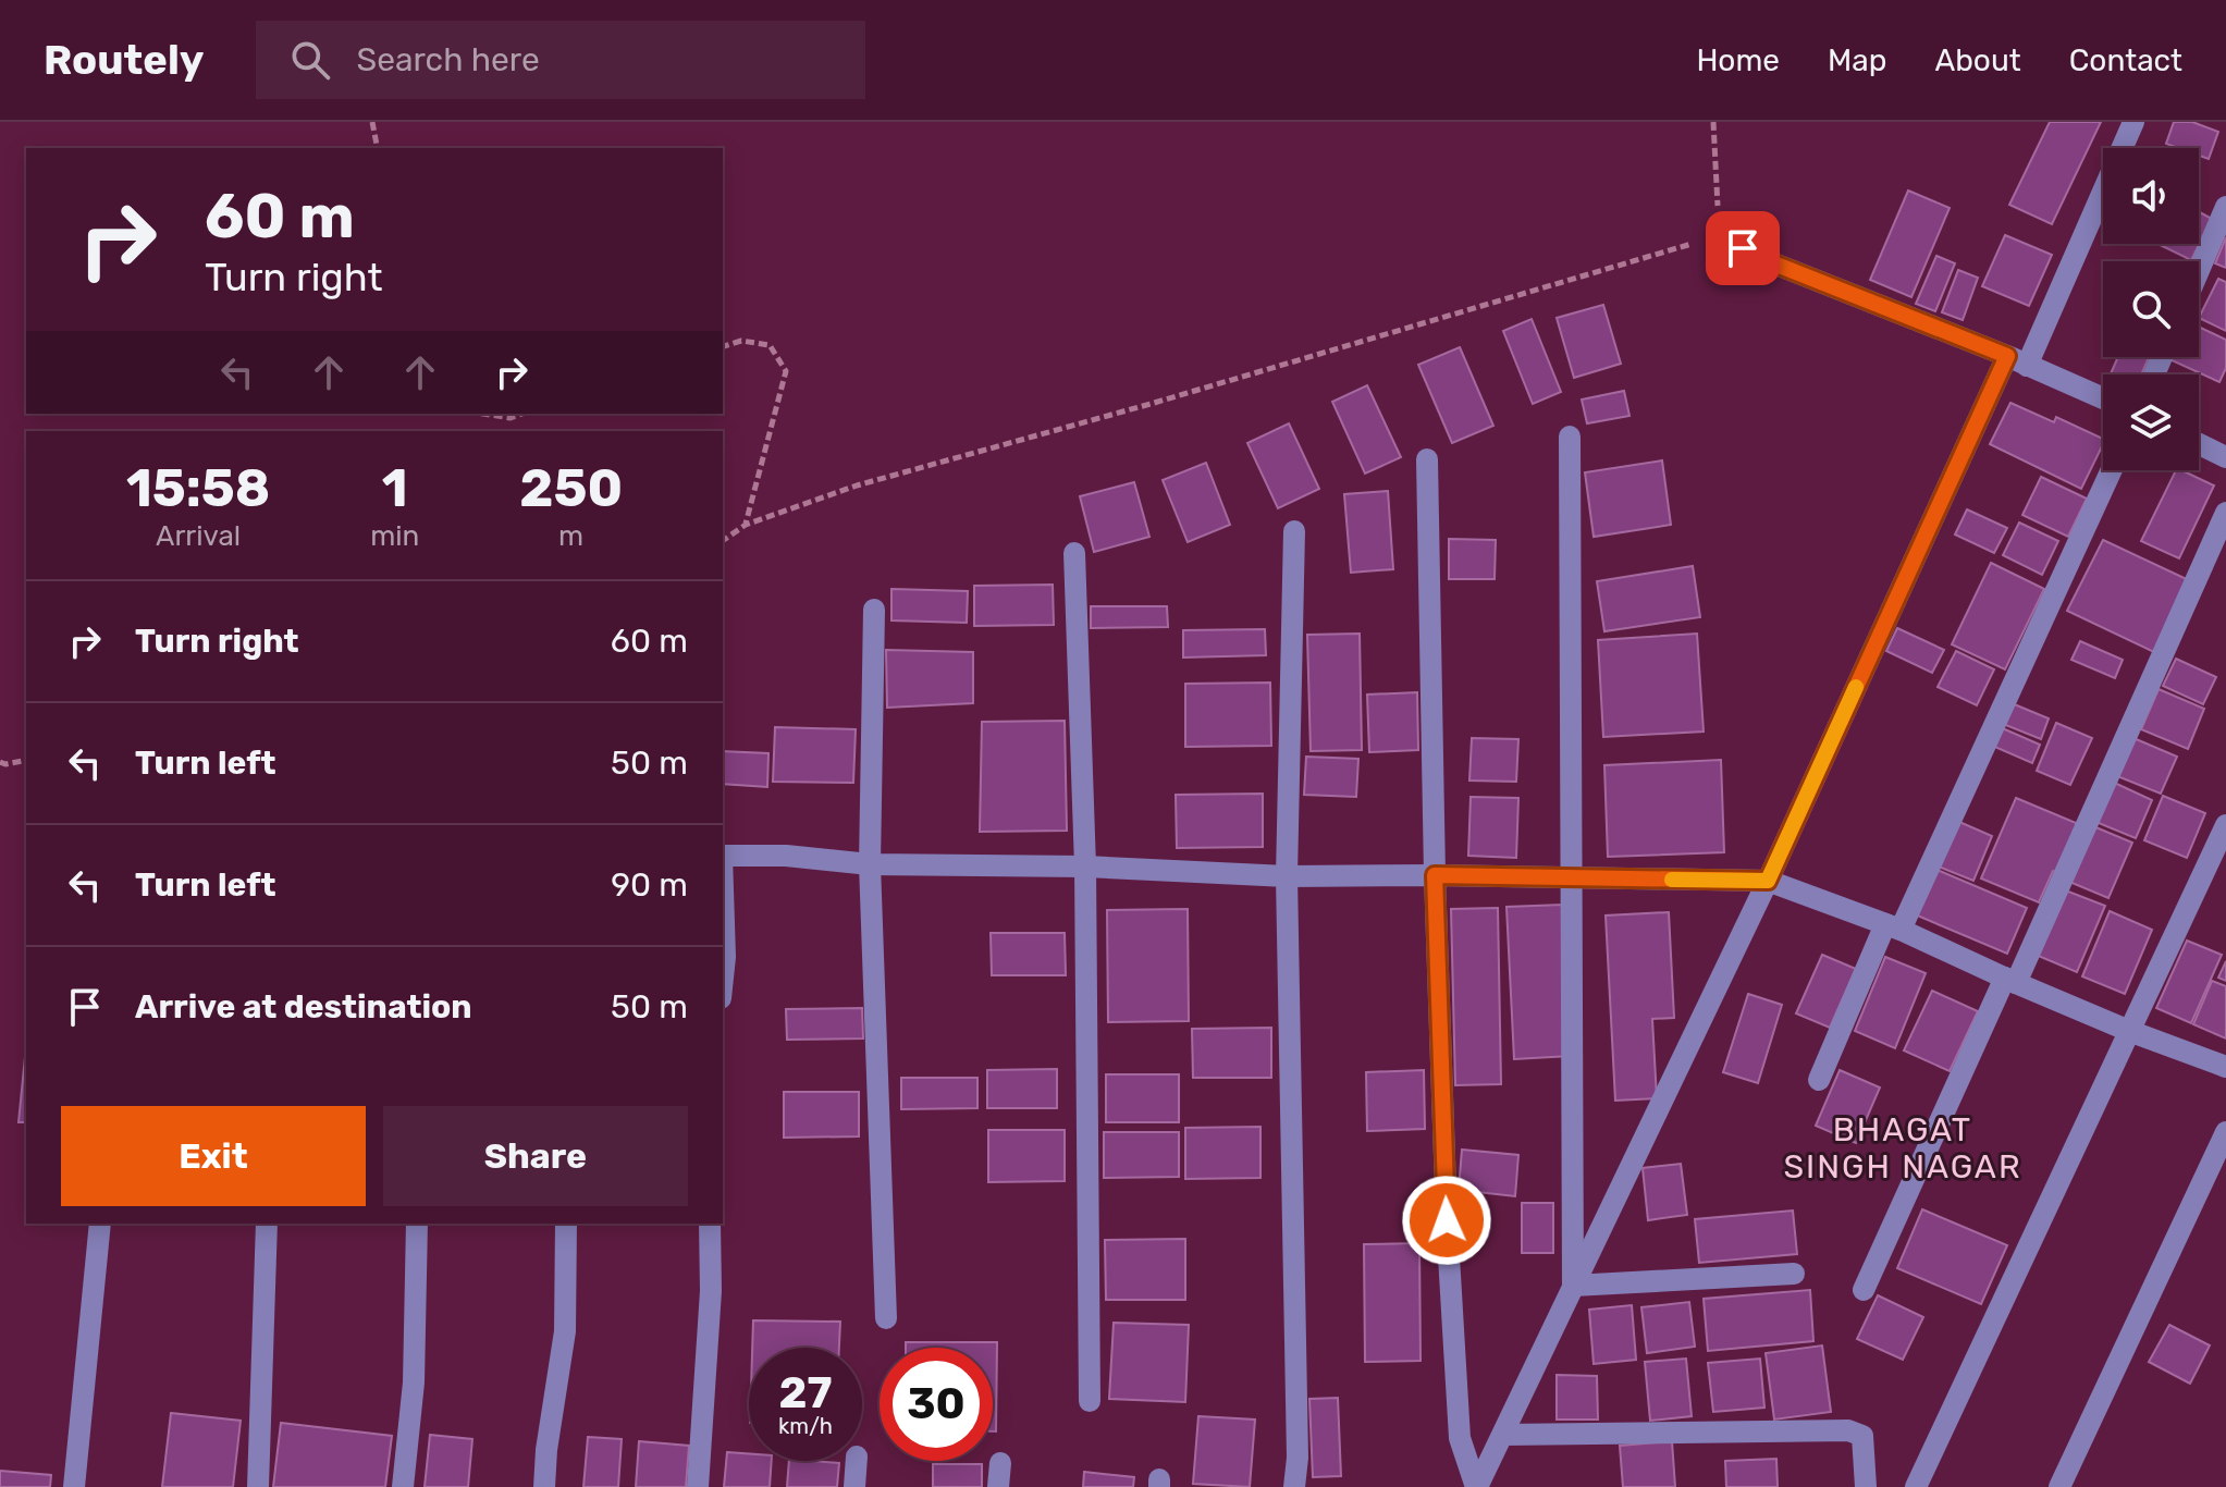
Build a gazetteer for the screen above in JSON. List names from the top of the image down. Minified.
{"districts":["BHAGAT SINGH NAGAR"],"page":{"header":"Routely","search":"Search here","nav":["Home","Map","About","Contact"],"turn":["60 m","Turn right"],"eta":["15:58","Arrival","1","min","250","m"],"list":[{"name":"Turn right","value":"60 m"},{"name":"Turn left","value":"50 m"},{"name":"Turn left","value":"90 m"},{"name":"Arrive at destination","value":"50 m"}],"buttons":["Exit","Share"],"speed":"27 km/h","limit":"30"}}
